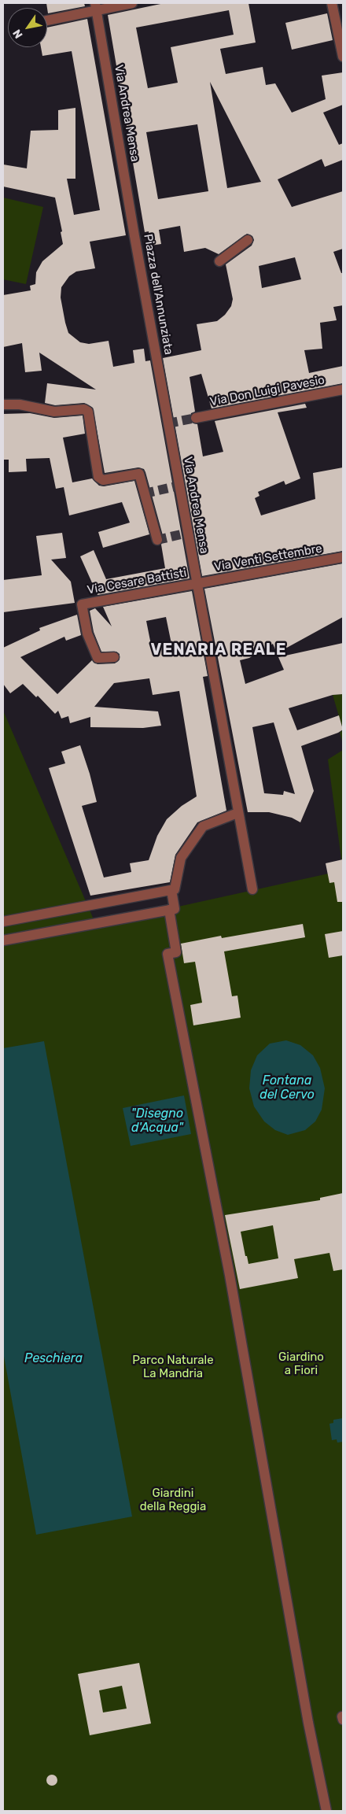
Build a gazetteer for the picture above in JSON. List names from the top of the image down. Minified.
{"streets":{"street":["Via Andrea Mensa","Piazza dell'Annunziata","Via Don Luigi Pavesio","Via Venti Settembre","Via Cesare Battisti"]},"crossings":[["Via Andrea Mensa","Piazza dell'Annunziata"],["Via Andrea Mensa","Via Venti Settembre"],["Via Andrea Mensa","Via Cesare Battisti"],["Via Venti Settembre","Via Cesare Battisti"]],"districts":["VENARIA REALE"],"water":["Fontana del Cervo","\"Disegno d'Acqua\"","Peschiera"],"parks":["Giardino a Fiori","Parco Naturale La Mandria","Giardini della Reggia"],"north":"bottom left"}
